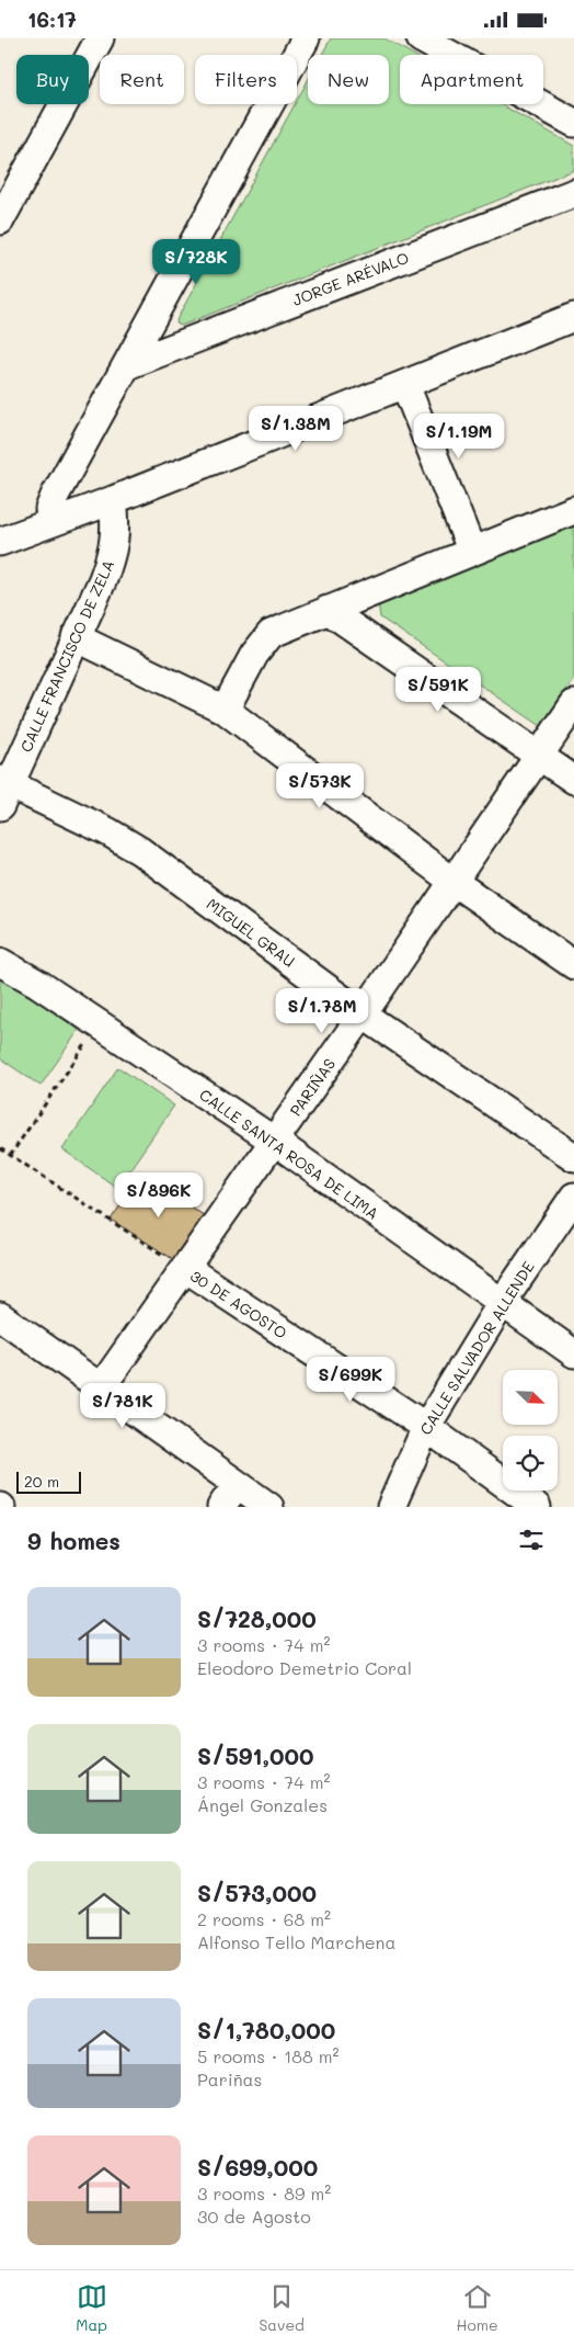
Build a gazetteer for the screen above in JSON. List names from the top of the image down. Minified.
{"streets":{"street":["JORGE ARÉVALO","CALLE FRANCISCO DE ZELA","MIGUEL GRAU","PARIÑAS","CALLE SANTA ROSA DE LIMA","30 DE AGOSTO","CALLE SALVADOR ALLENDE"]},"crossings":[["CALLE FRANCISCO DE ZELA","MIGUEL GRAU"],["MIGUEL GRAU","PARIÑAS"],["PARIÑAS","CALLE SANTA ROSA DE LIMA"],["PARIÑAS","30 DE AGOSTO"],["CALLE SANTA ROSA DE LIMA","CALLE SALVADOR ALLENDE"],["30 DE AGOSTO","CALLE SALVADOR ALLENDE"]],"scale_bar":"20 m","north":"bottom right","page":{"status":"16:17","chip":["Buy","Rent","Filters","New","Apartment"],"price":["S/728K","S/1.38M","S/1.19M","S/591K","S/573K","S/1.78M","S/896K","S/699K","S/781K"],"scale":"20 m","heading":"9 homes","list":[{"name":"S/728,000","note":"3 rooms · 74 m² · Eleodoro Demetrio Coral"},{"name":"S/591,000","note":"3 rooms · 74 m² · Ángel Gonzales"},{"name":"S/573,000","note":"2 rooms · 68 m² · Alfonso Tello Marchena"},{"name":"S/1,780,000","note":"5 rooms · 188 m² · Pariñas"},{"name":"S/699,000","note":"3 rooms · 89 m² · 30 de Agosto"}],"tabs":["Map","Saved","Home"]}}
